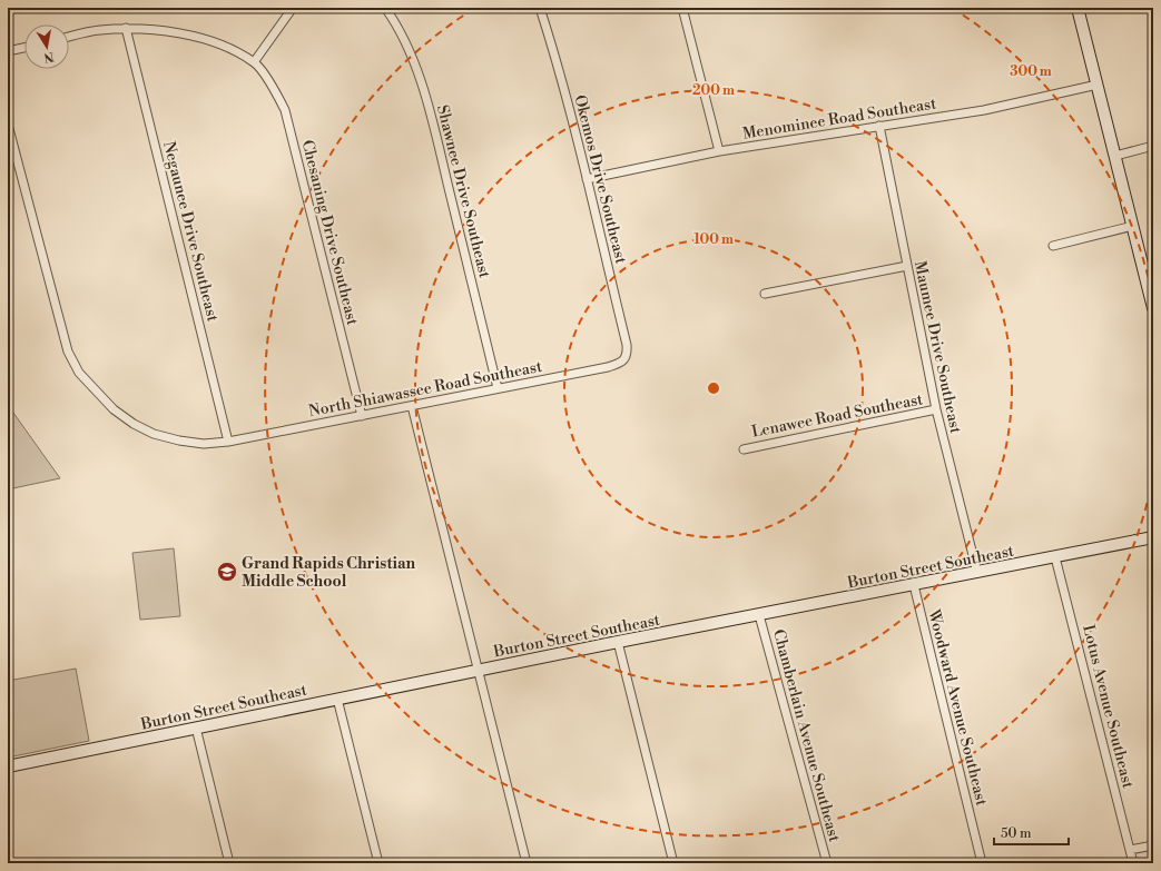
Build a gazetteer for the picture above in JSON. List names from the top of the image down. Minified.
{"streets":{"main road":["Burton Street Southeast"],"street":["Menominee Road Southeast","Okemos Drive Southeast","Shawnee Drive Southeast","Negaunee Drive Southeast","Chesaning Drive Southeast","Maumee Drive Southeast","North Shiawassee Road Southeast","Lenawee Road Southeast","Lotus Avenue Southeast","Woodward Avenue Southeast","Chamberlain Avenue Southeast"]},"crossings":[["Menominee Road Southeast","Okemos Drive Southeast"],["Menominee Road Southeast","Maumee Drive Southeast"],["Okemos Drive Southeast","North Shiawassee Road Southeast"],["Shawnee Drive Southeast","North Shiawassee Road Southeast"],["Negaunee Drive Southeast","North Shiawassee Road Southeast"],["Chesaning Drive Southeast","North Shiawassee Road Southeast"],["Maumee Drive Southeast","Lenawee Road Southeast"],["Maumee Drive Southeast","Burton Street Southeast"],["Burton Street Southeast","Lotus Avenue Southeast"],["Burton Street Southeast","Woodward Avenue Southeast"],["Burton Street Southeast","Chamberlain Avenue Southeast"]],"places":{"school or university":["Grand Rapids Christian Middle School"]},"scale_bar":"50 m","north":"bottom","rings":["300 m","200 m","100 m"]}
